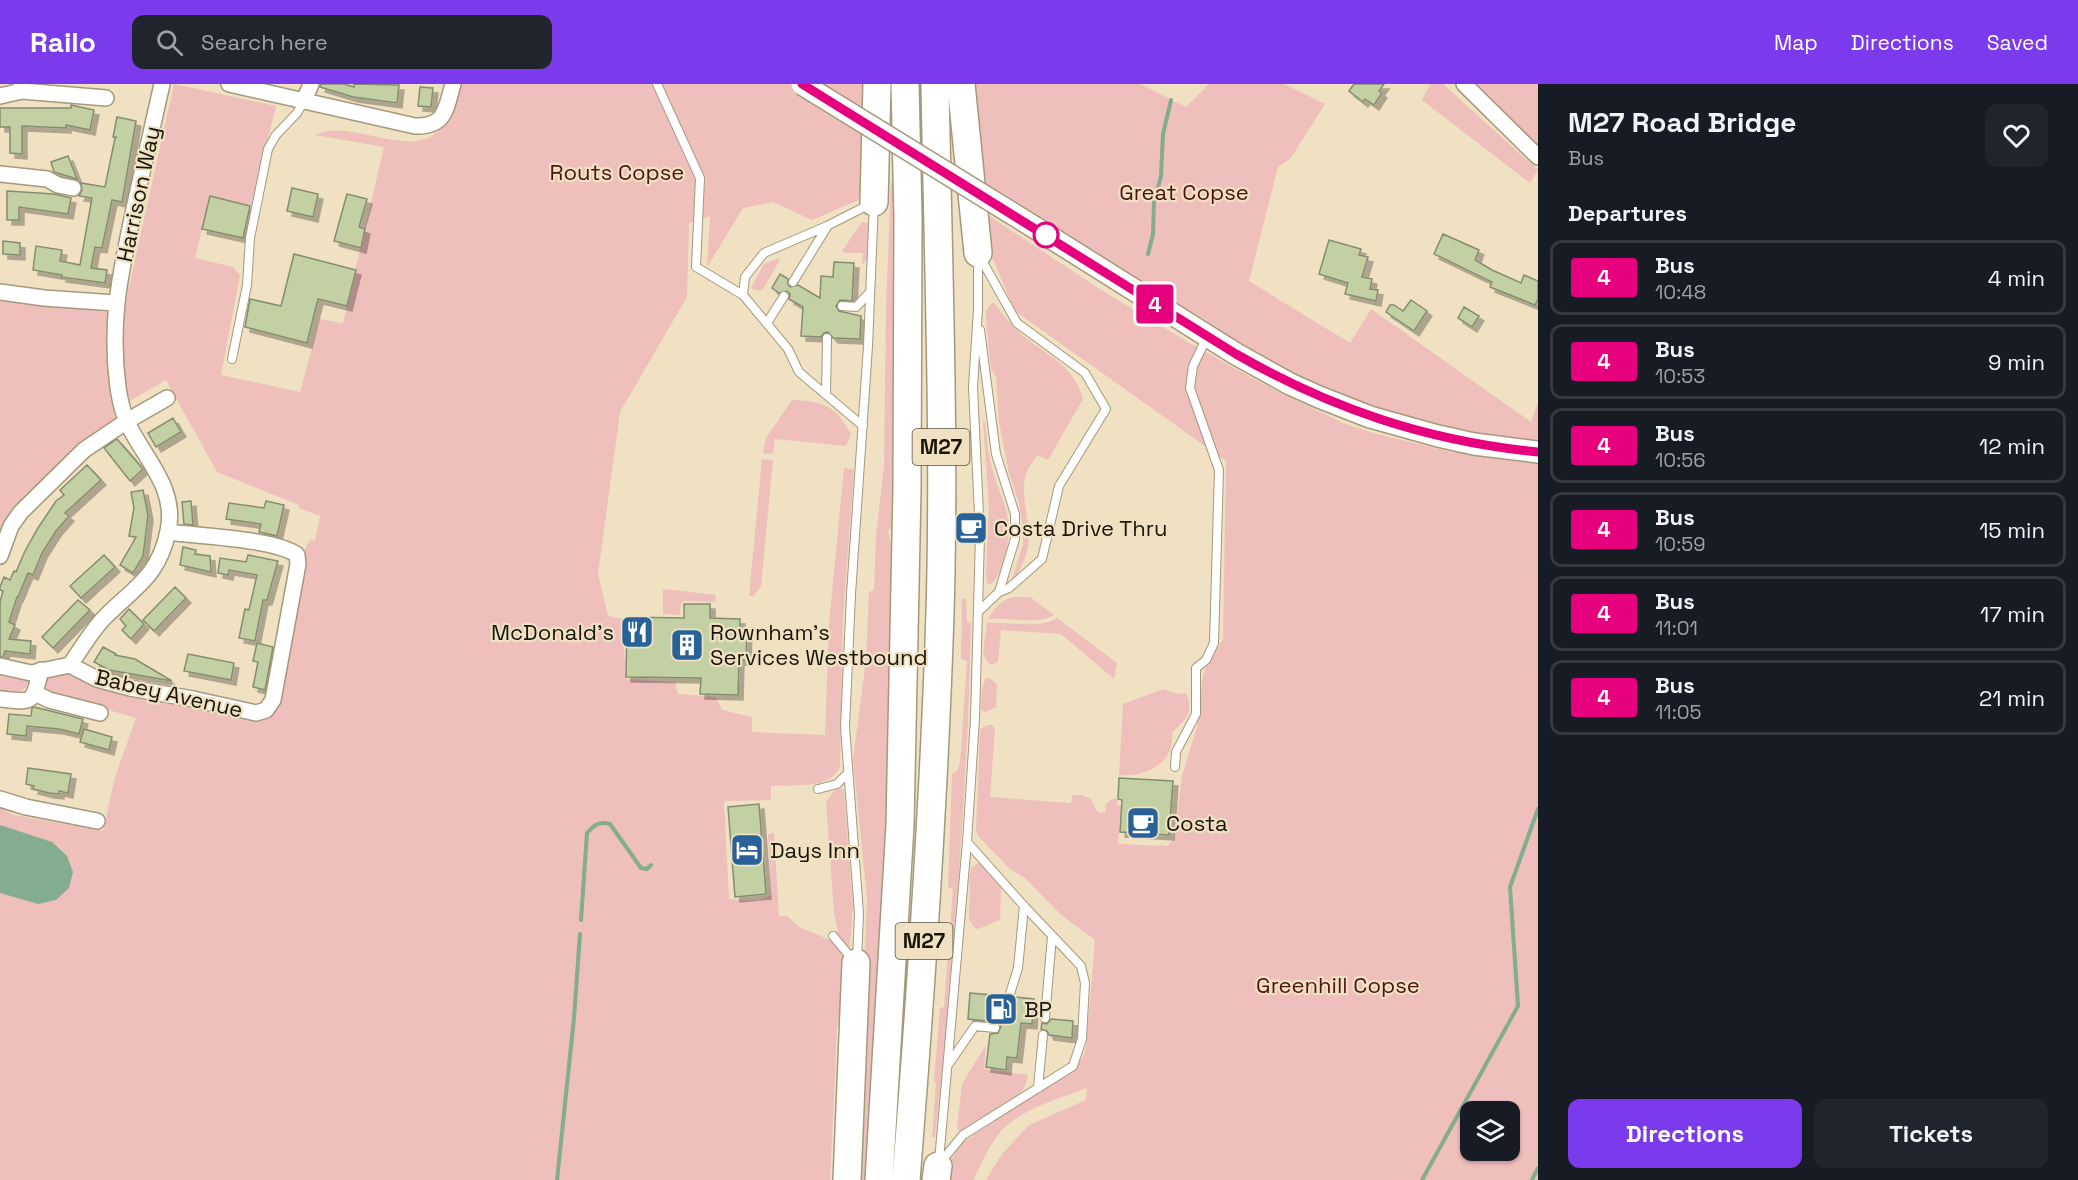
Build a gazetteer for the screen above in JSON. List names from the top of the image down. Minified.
{"streets":{"highway":["M27"],"street":["Harrison Way","Babey Avenue"]},"crossings":[["Harrison Way","Babey Avenue"]],"parks":["Routs Copse","Great Copse","Greenhill Copse"],"places":{"cafe":["Costa Drive Thru","Costa"],"restaurant":["McDonald's"],"building":["Rownham's Services Westbound"],"hotel":["Days Inn"],"fuel station":["BP"]},"lines":["bus line 4"],"page":{"header":"Railo","search":"Search here","nav":["Map","Directions","Saved"],"on_map":"4","heading":[["M27 Road Bridge","Bus"],"Departures"],"list":[{"mark":"4","name":"Bus","note":"10:48","value":"4 min"},{"mark":"4","name":"Bus","note":"10:53","value":"9 min"},{"mark":"4","name":"Bus","note":"10:56","value":"12 min"},{"mark":"4","name":"Bus","note":"10:59","value":"15 min"},{"mark":"4","name":"Bus","note":"11:01","value":"17 min"},{"mark":"4","name":"Bus","note":"11:05","value":"21 min"}],"buttons":["Directions","Tickets"]}}
